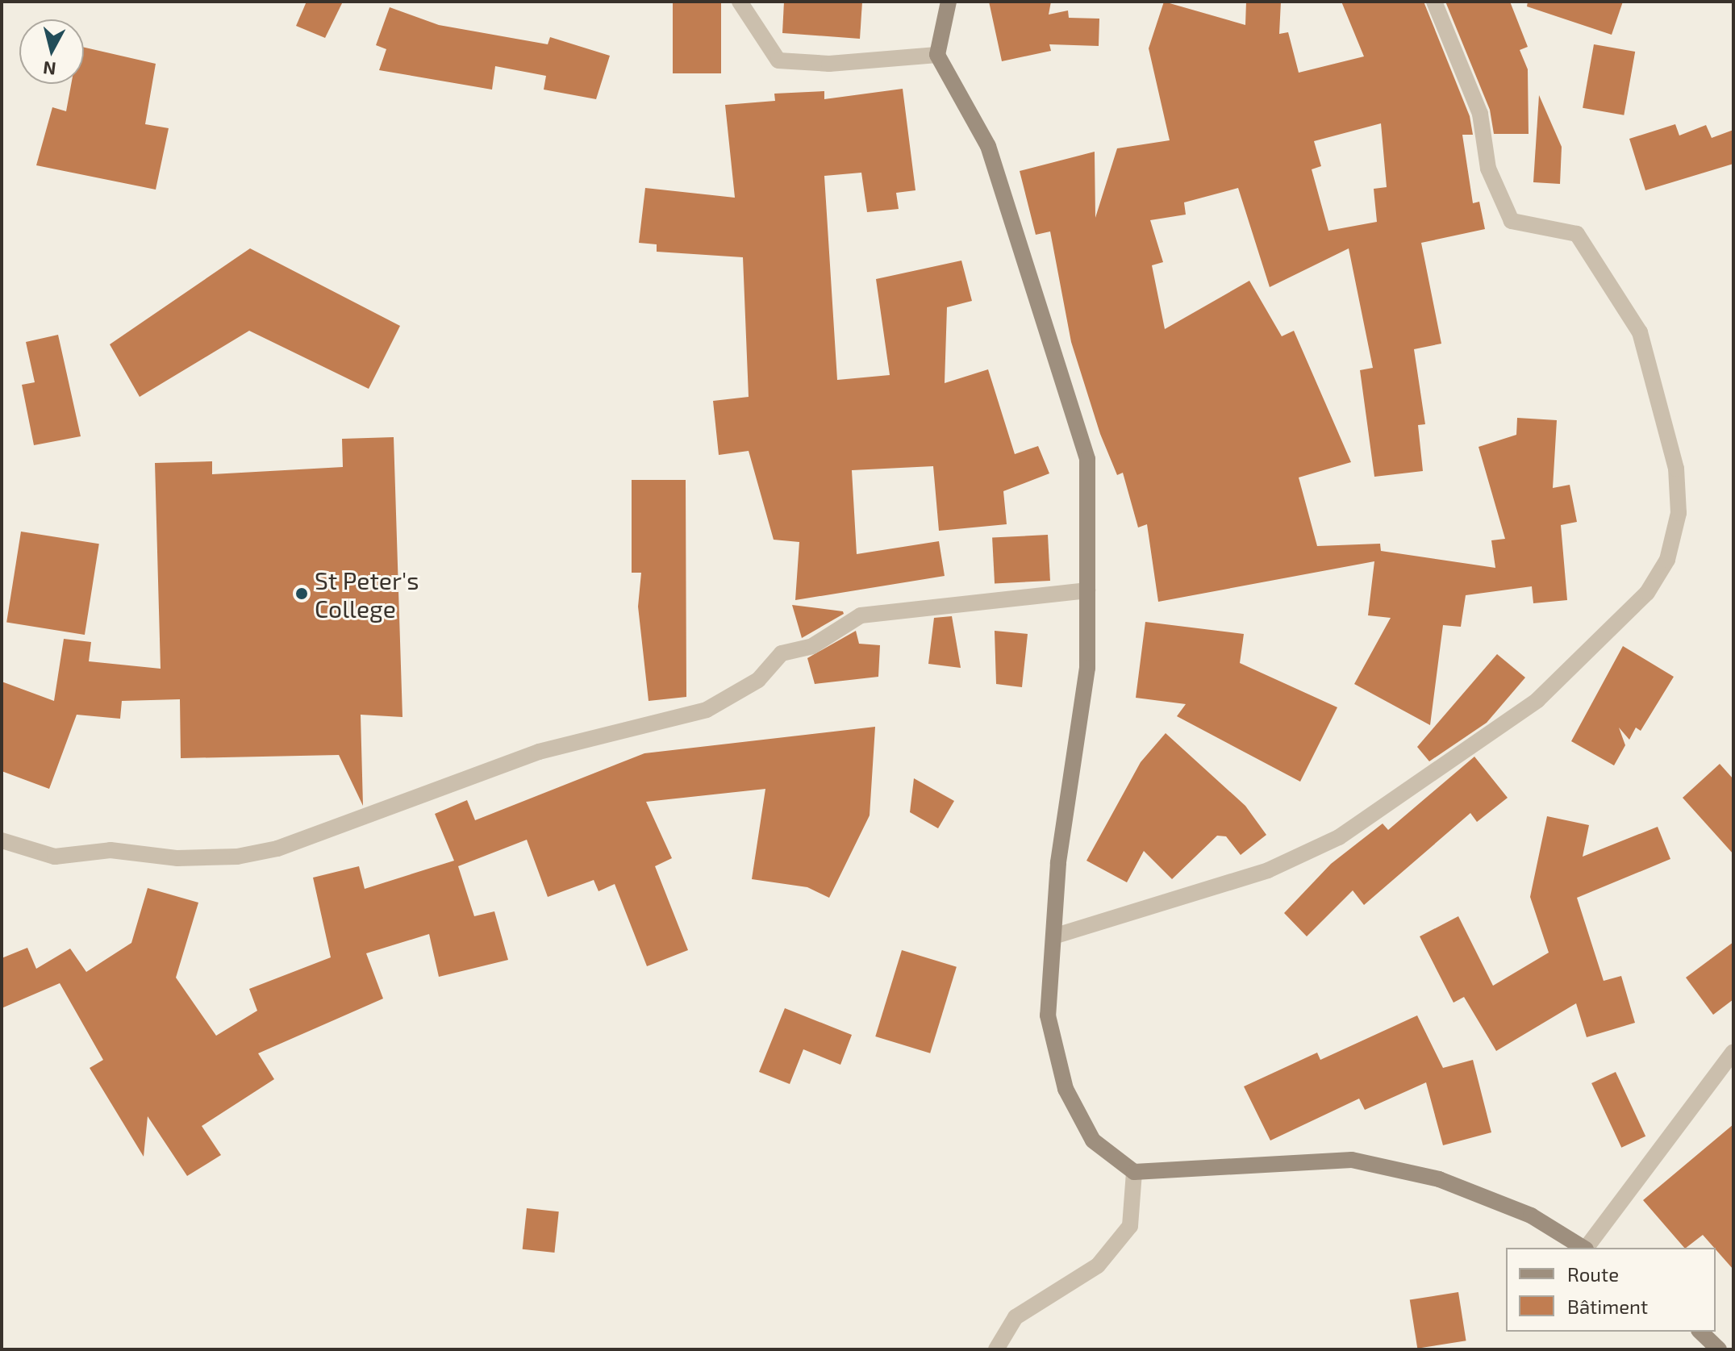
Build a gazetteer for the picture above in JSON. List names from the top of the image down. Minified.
{"places":["St Peter's College"],"legend":["Route","Bâtiment"],"north":"bottom"}
